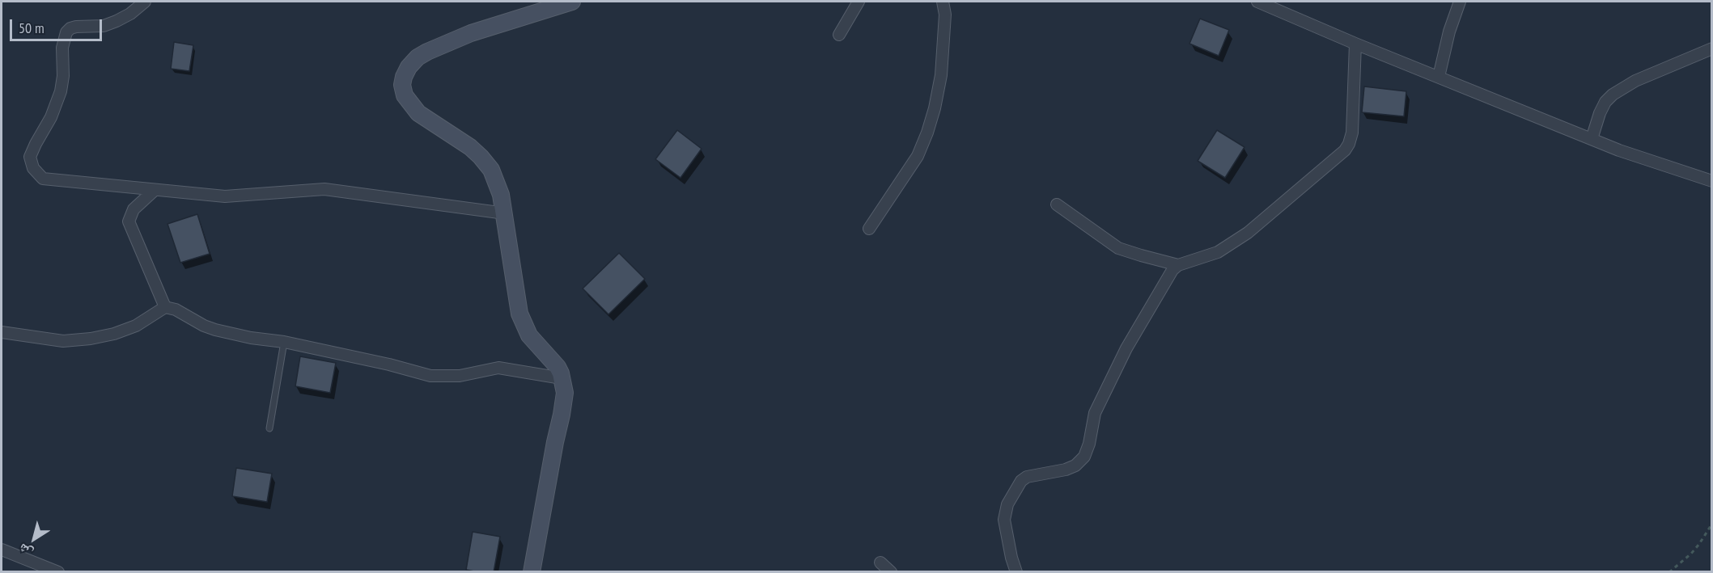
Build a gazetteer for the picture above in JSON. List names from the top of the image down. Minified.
{"scale_bar":"50 m","north":"bottom left"}
